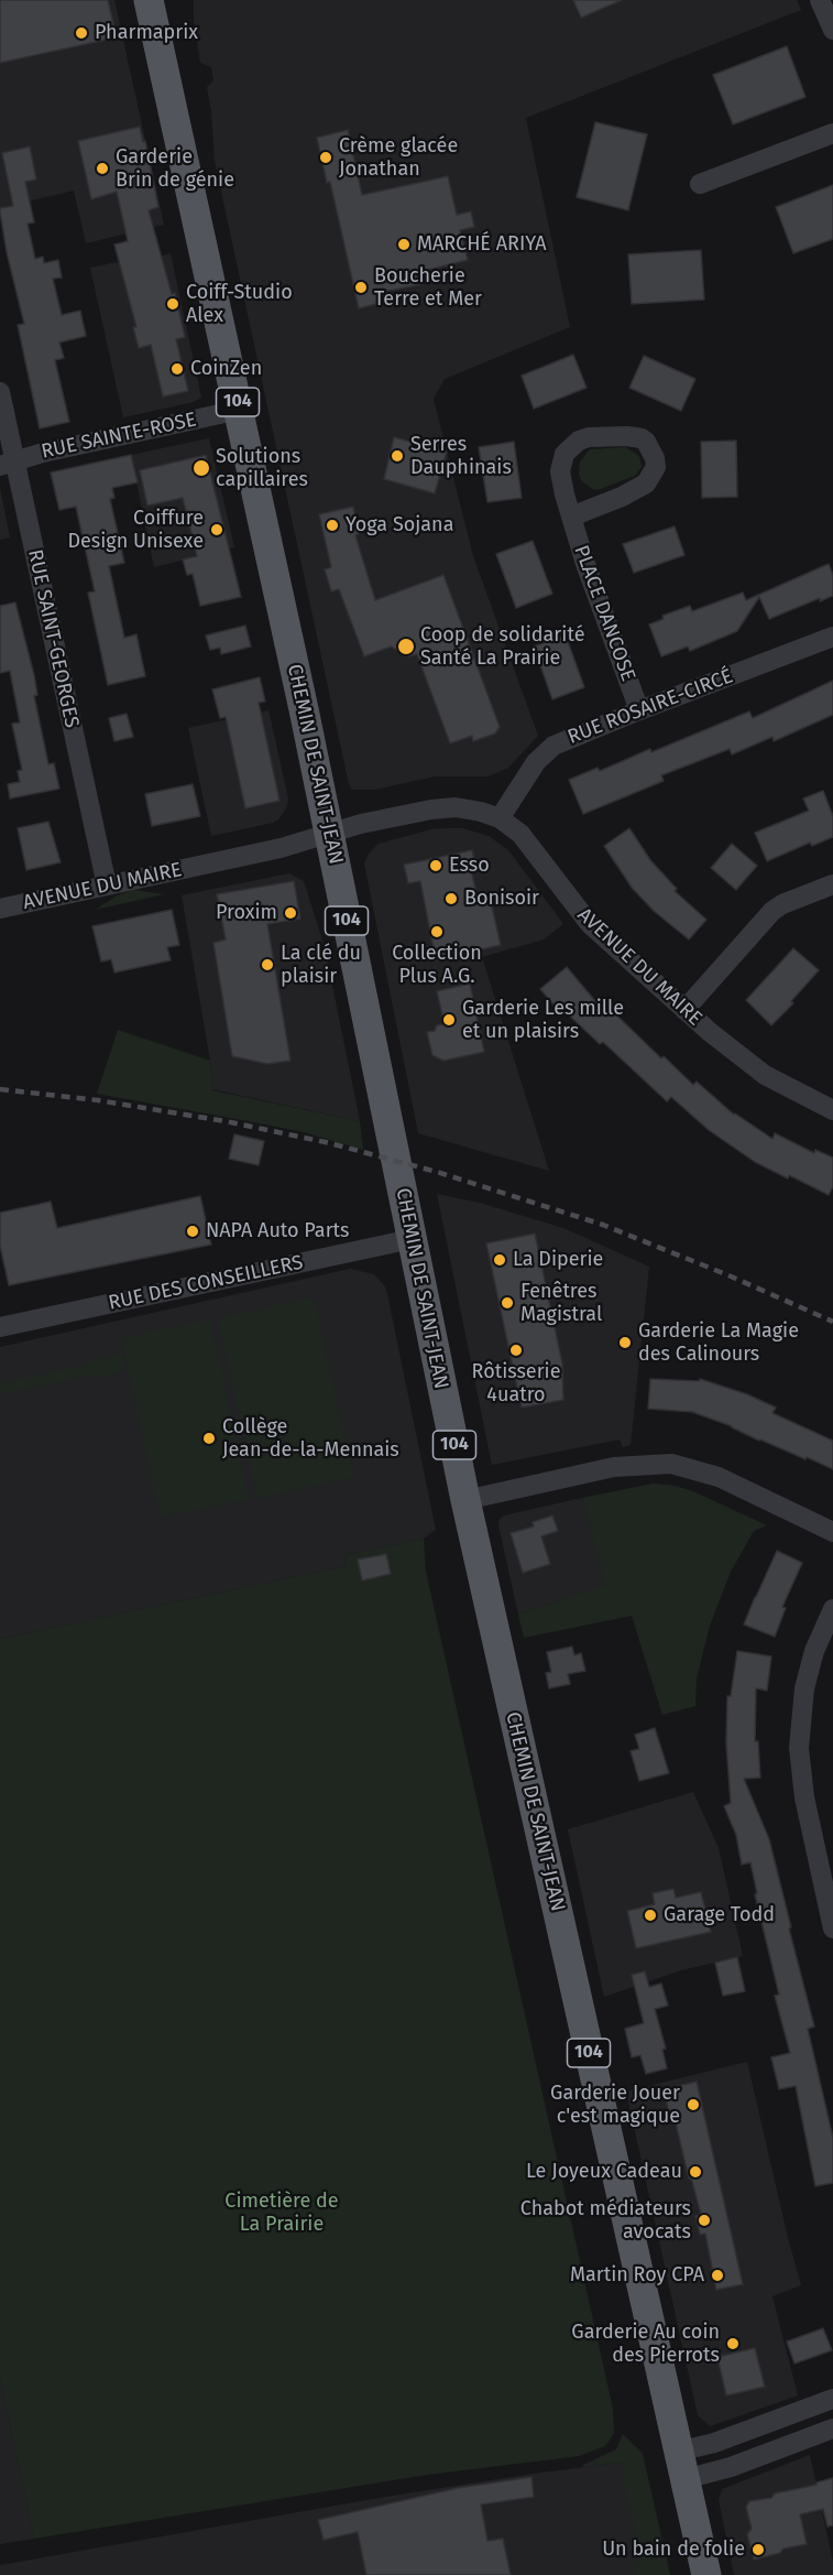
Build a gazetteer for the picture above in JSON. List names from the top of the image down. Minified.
{"streets":{"main road":["104","CHEMIN DE SAINT-JEAN"],"street":["RUE SAINTE-ROSE","PLACE DANCOSE","RUE SAINT-GEORGES","RUE ROSAIRE-CIRCÉ","AVENUE DU MAIRE","RUE DES CONSEILLERS"]},"crossings":[["RUE SAINTE-ROSE","RUE SAINT-GEORGES"],["RUE SAINTE-ROSE","CHEMIN DE SAINT-JEAN"],["PLACE DANCOSE","RUE ROSAIRE-CIRCÉ"],["RUE SAINT-GEORGES","AVENUE DU MAIRE"],["RUE ROSAIRE-CIRCÉ","AVENUE DU MAIRE"],["CHEMIN DE SAINT-JEAN","AVENUE DU MAIRE"],["CHEMIN DE SAINT-JEAN","RUE DES CONSEILLERS"]],"parks":["Cimetière de La Prairie"],"places":["Pharmaprix","Crème glacée Jonathan","Garderie Brin de génie","MARCHÉ ARIYA","Boucherie Terre et Mer","Coiff-Studio Alex","CoinZen","Serres Dauphinais","Solutions capillaires","Yoga Sojana","Coiffure Design Unisexe","Coop de solidarité Santé La Prairie","Esso","Bonisoir","Proxim","Collection Plus A.G.","La clé du plaisir","Garderie Les mille et un plaisirs","NAPA Auto Parts","La Diperie","Fenêtres Magistral","Garderie La Magie des Calinours","Rôtisserie 4uatro","Collège Jean-de-la-Mennais","Garage Todd","Garderie Jouer c'est magique","Le Joyeux Cadeau","Chabot médiateurs avocats","Martin Roy CPA","Garderie Au coin des Pierrots","Un bain de folie"]}
